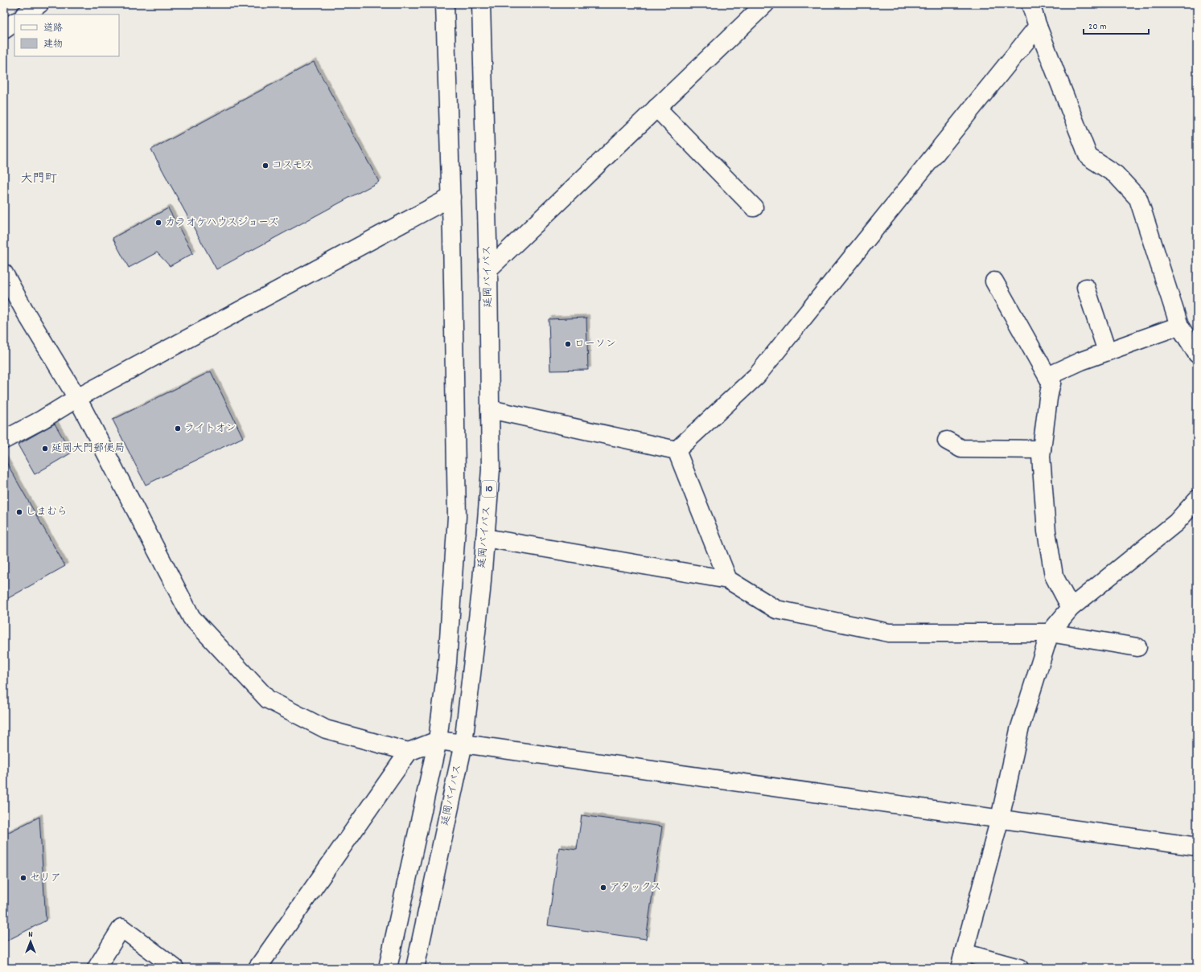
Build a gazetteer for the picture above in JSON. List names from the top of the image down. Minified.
{"streets":{"main road":["延岡バイパス","10"]},"districts":["大門町"],"places":["コスモス","カラオケハウスジョーズ","ローソン","ライトオン","延岡大門郵便局","しまむら","セリア","アタックス"],"legend":["道路","建物"],"scale_bar":"20 m","north":"top"}
